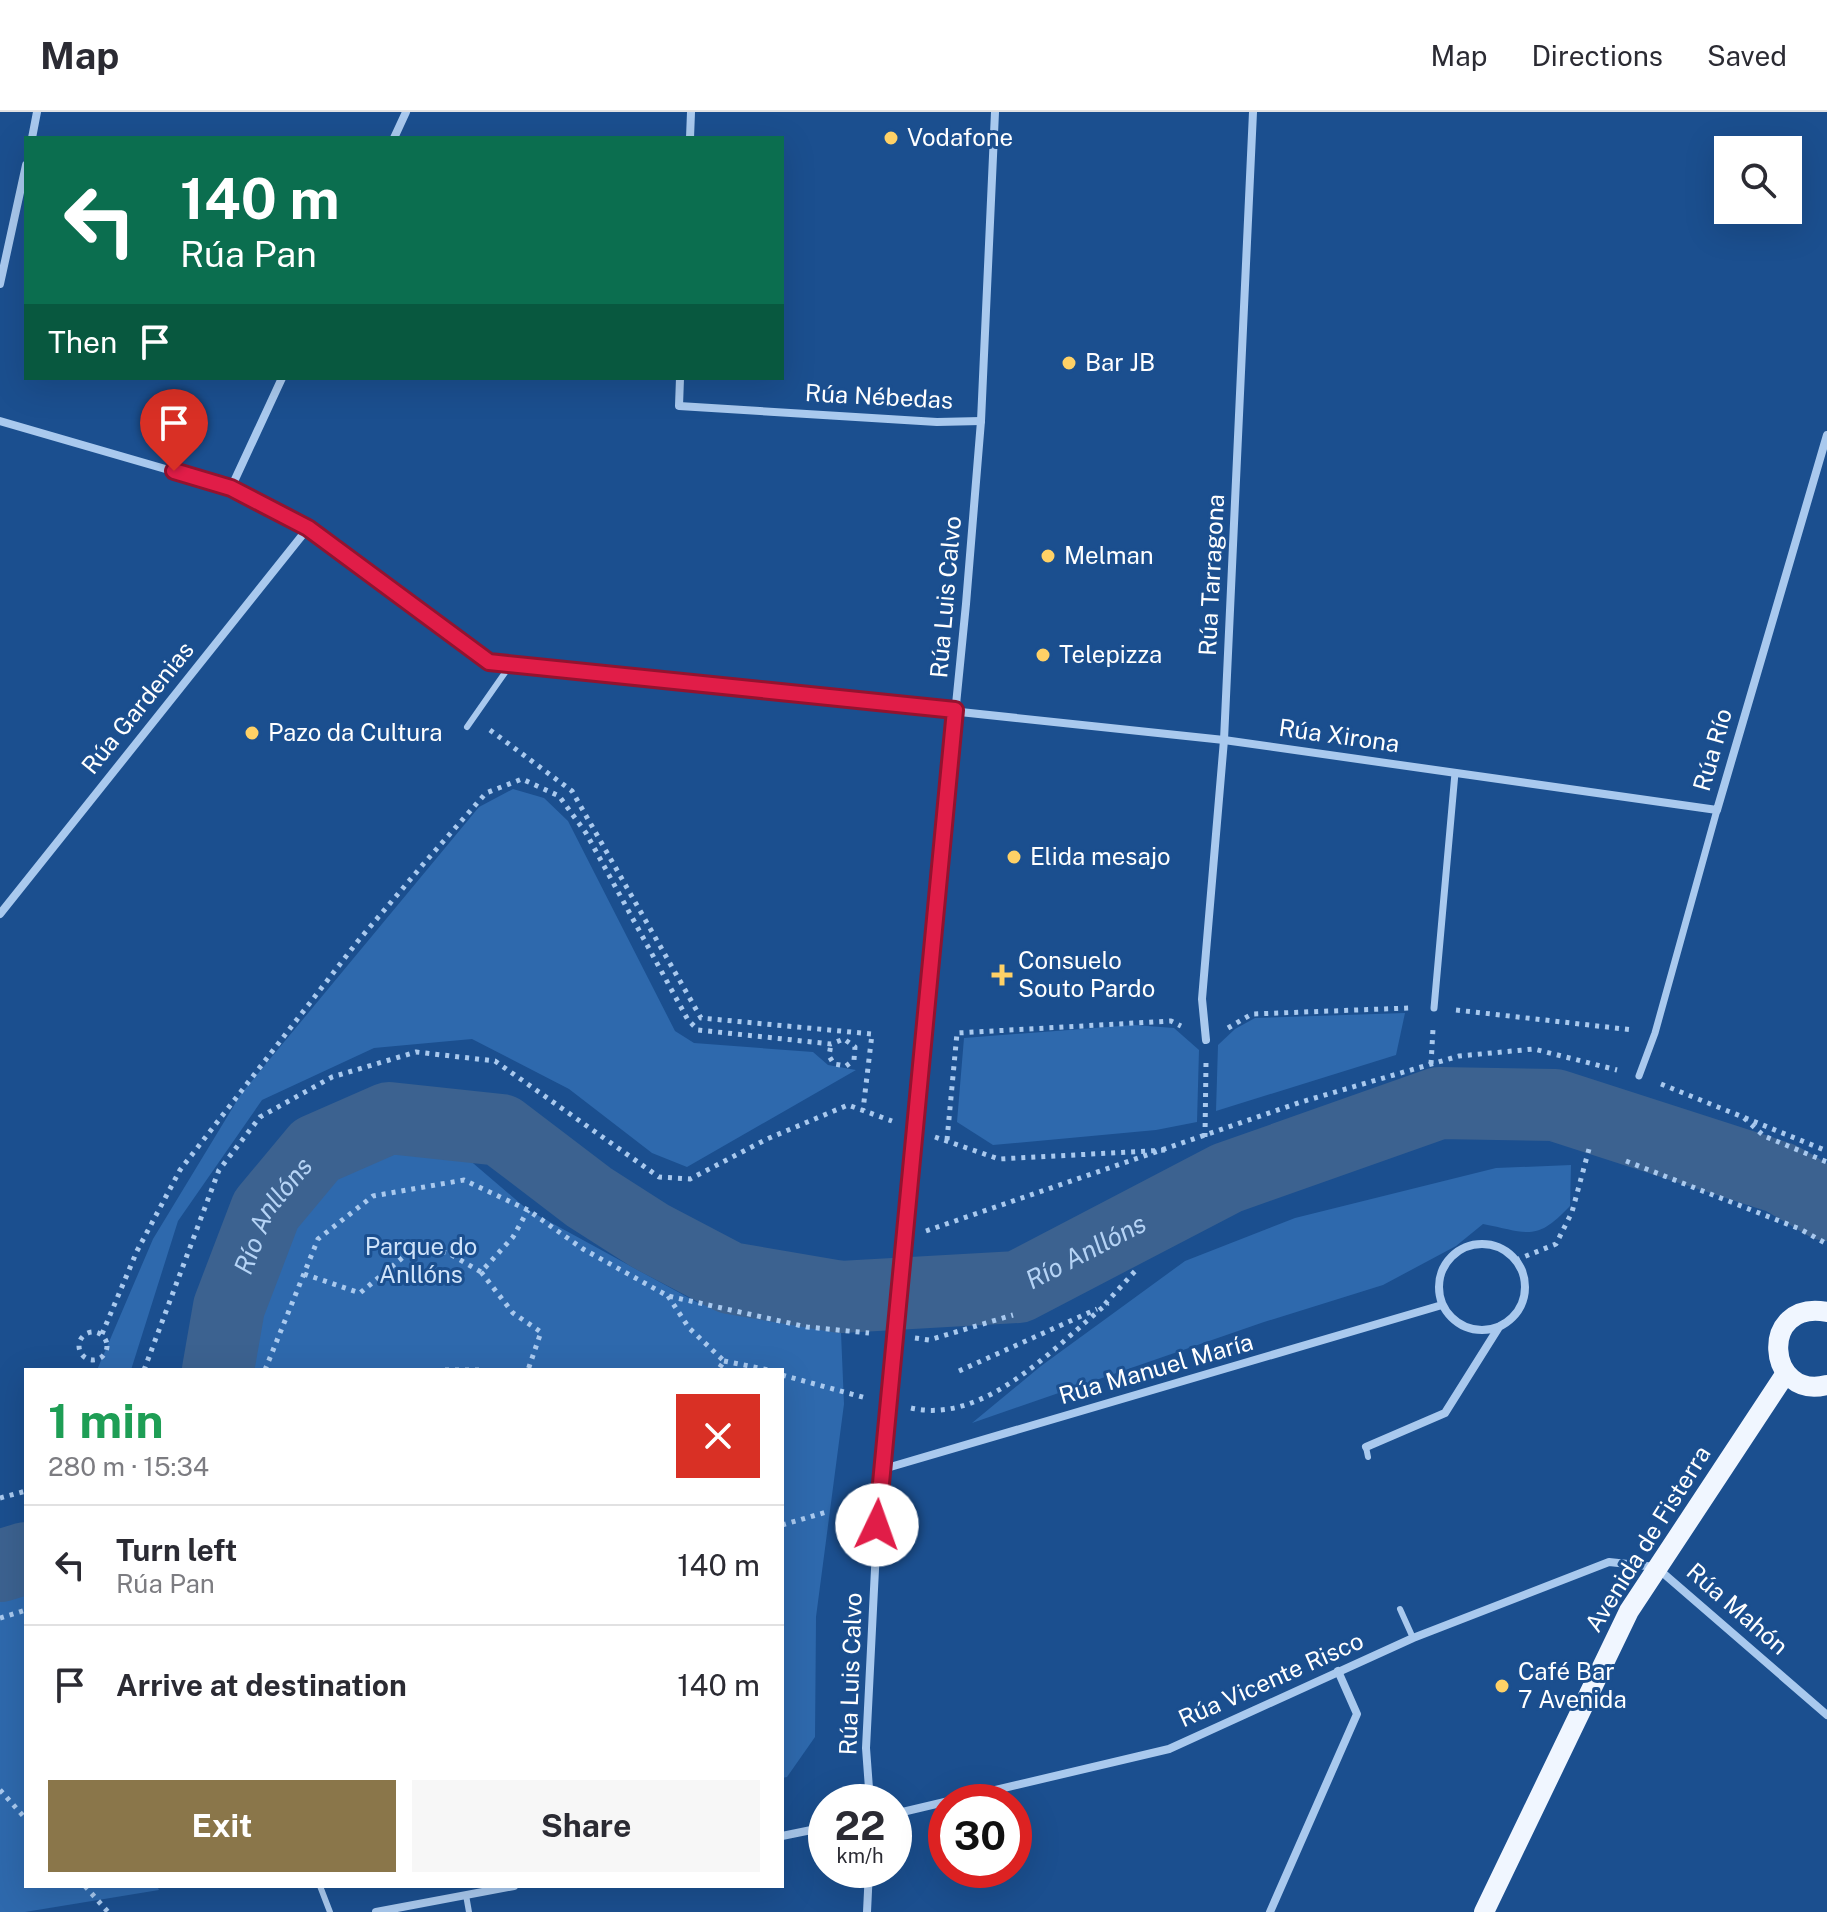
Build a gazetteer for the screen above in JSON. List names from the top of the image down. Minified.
{"streets":{"main road":["Avenida de Fisterra"],"street":["Rúa Nébedas","Rúa Tarragona","Rúa Luis Calvo","Rúa Gardenias","Rúa Xirona","Rúa Río","Rúa Manuel María","Rúa Mahón","Rúa Vicente Risco"]},"crossings":[["Rúa Nébedas","Rúa Luis Calvo"],["Rúa Tarragona","Rúa Xirona"],["Rúa Luis Calvo","Rúa Xirona"],["Rúa Luis Calvo","Rúa Manuel María"],["Rúa Gardenias","Rúa Xirona"],["Rúa Xirona","Rúa Río"],["Avenida de Fisterra","Rúa Mahón"],["Avenida de Fisterra","Rúa Vicente Risco"],["Rúa Mahón","Rúa Vicente Risco"]],"water":["Río Anllóns"],"parks":["Parque do Anllóns"],"places":{"other":["Vodafone","Bar JB","Melman","Telepizza","Pazo da Cultura","Elida mesajo","Café Bar 7 Avenida"],"health":["Consuelo Souto Pardo"]},"page":{"header":"Map","nav":["Map","Directions","Saved"],"turn":["140 m","Rúa Pan"],"then":"Then","heading":["1 min","280 m · 15:34"],"list":[{"name":"Turn left","note":"Rúa Pan","value":"140 m"},{"name":"Arrive at destination","value":"140 m"}],"buttons":["Exit","Share"],"speed":"22 km/h","limit":"30"}}
